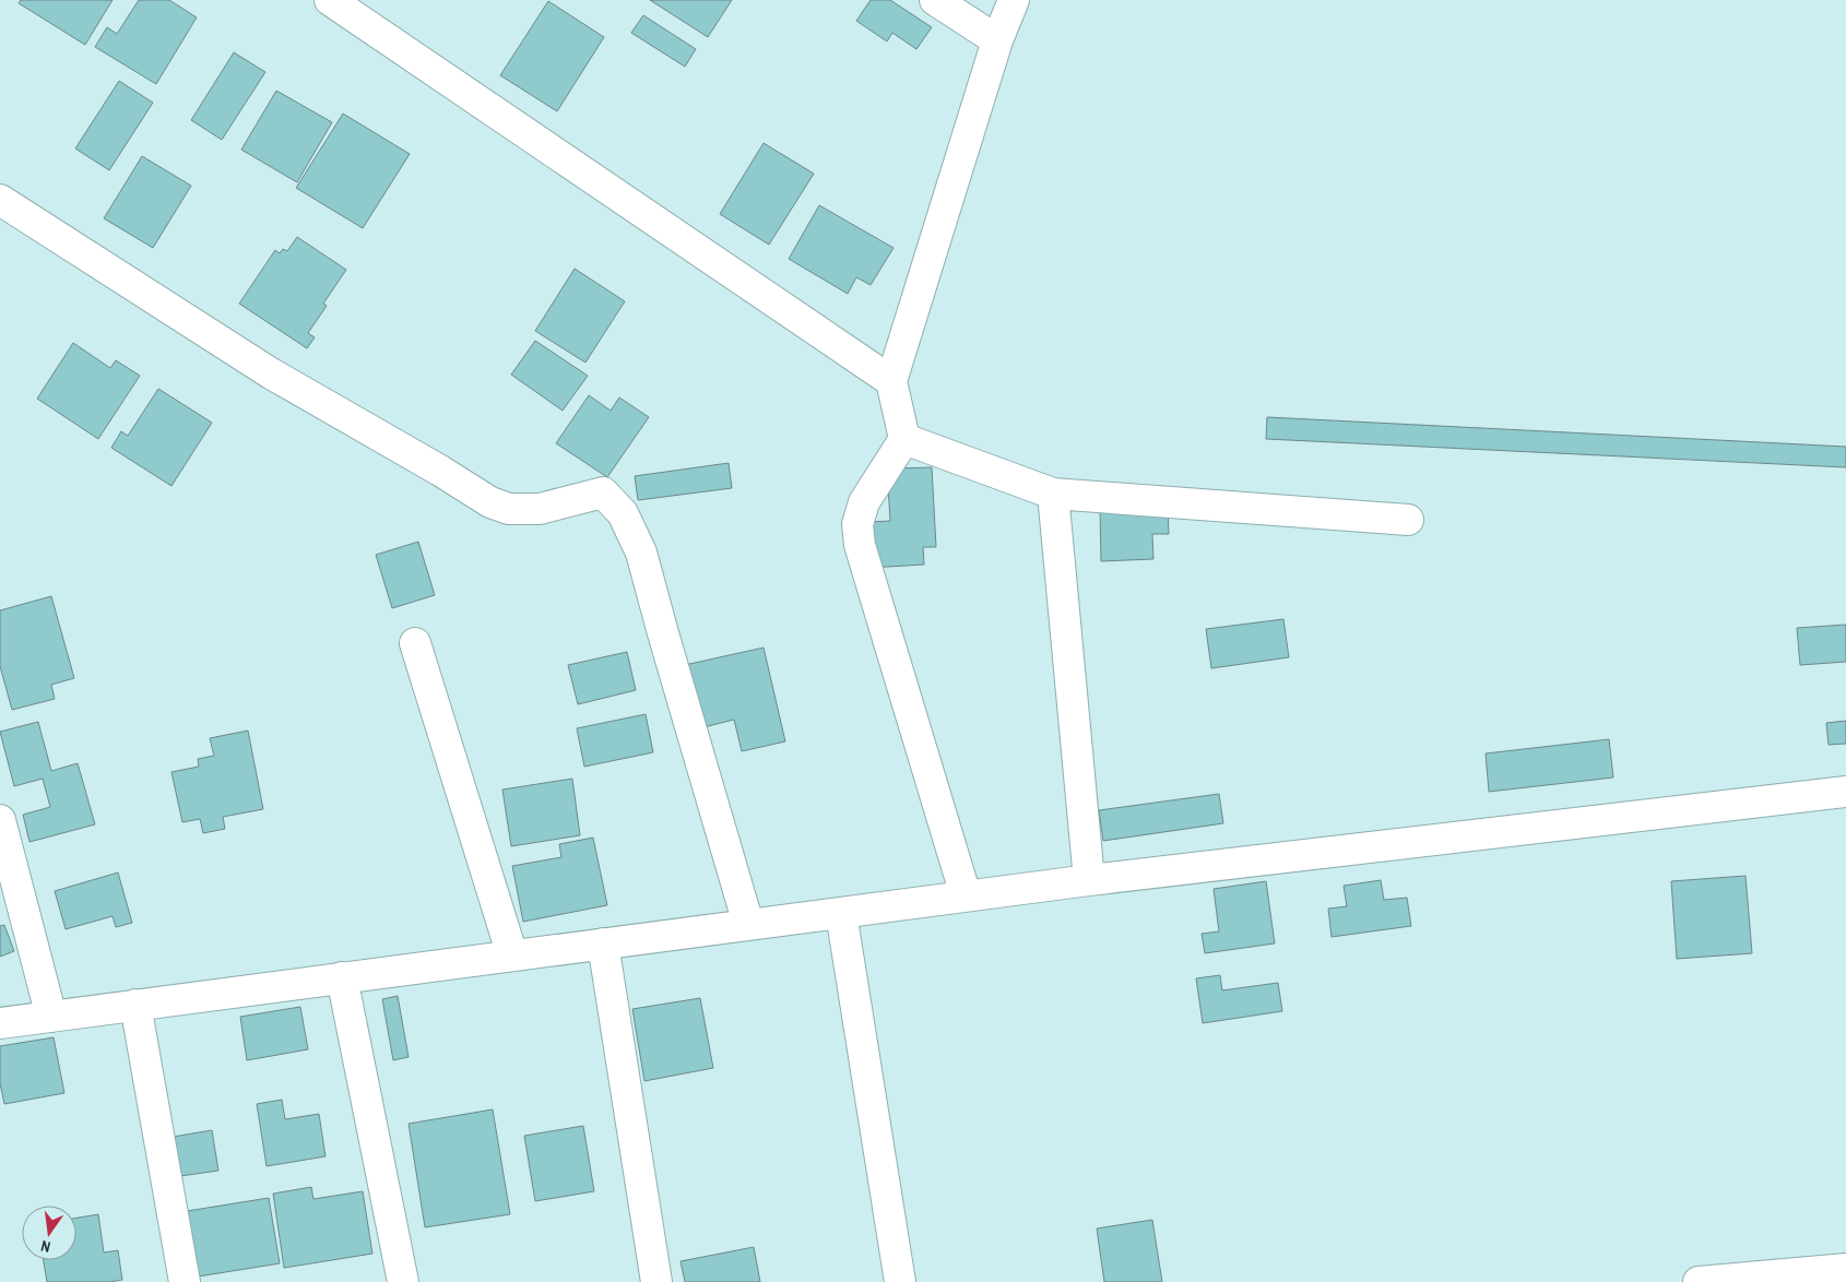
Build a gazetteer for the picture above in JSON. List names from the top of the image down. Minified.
{"north":"bottom"}
